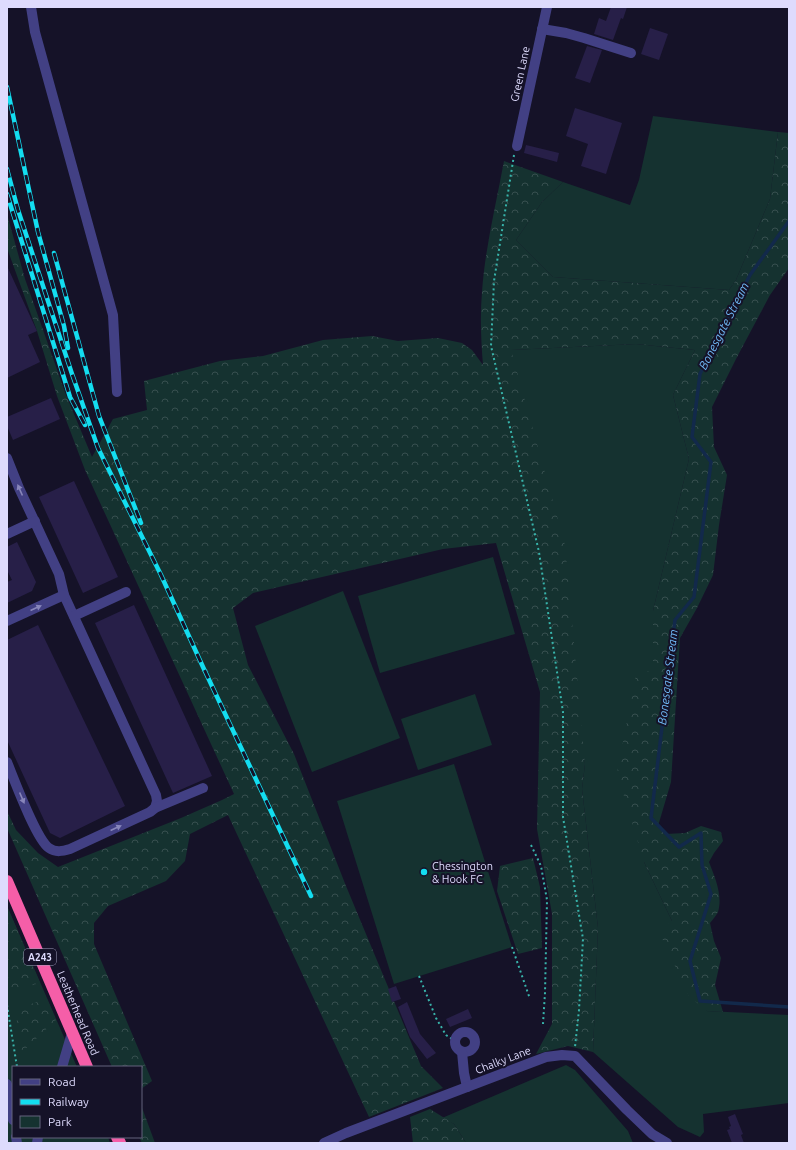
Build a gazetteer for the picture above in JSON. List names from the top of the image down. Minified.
{"streets":{"highway":["A243","Leatherhead Road"],"street":["Green Lane","Chalky Lane"]},"water":["Bonesgate Stream"],"places":["Chessington & Hook FC"],"legend":["Road","Railway","Park"]}
